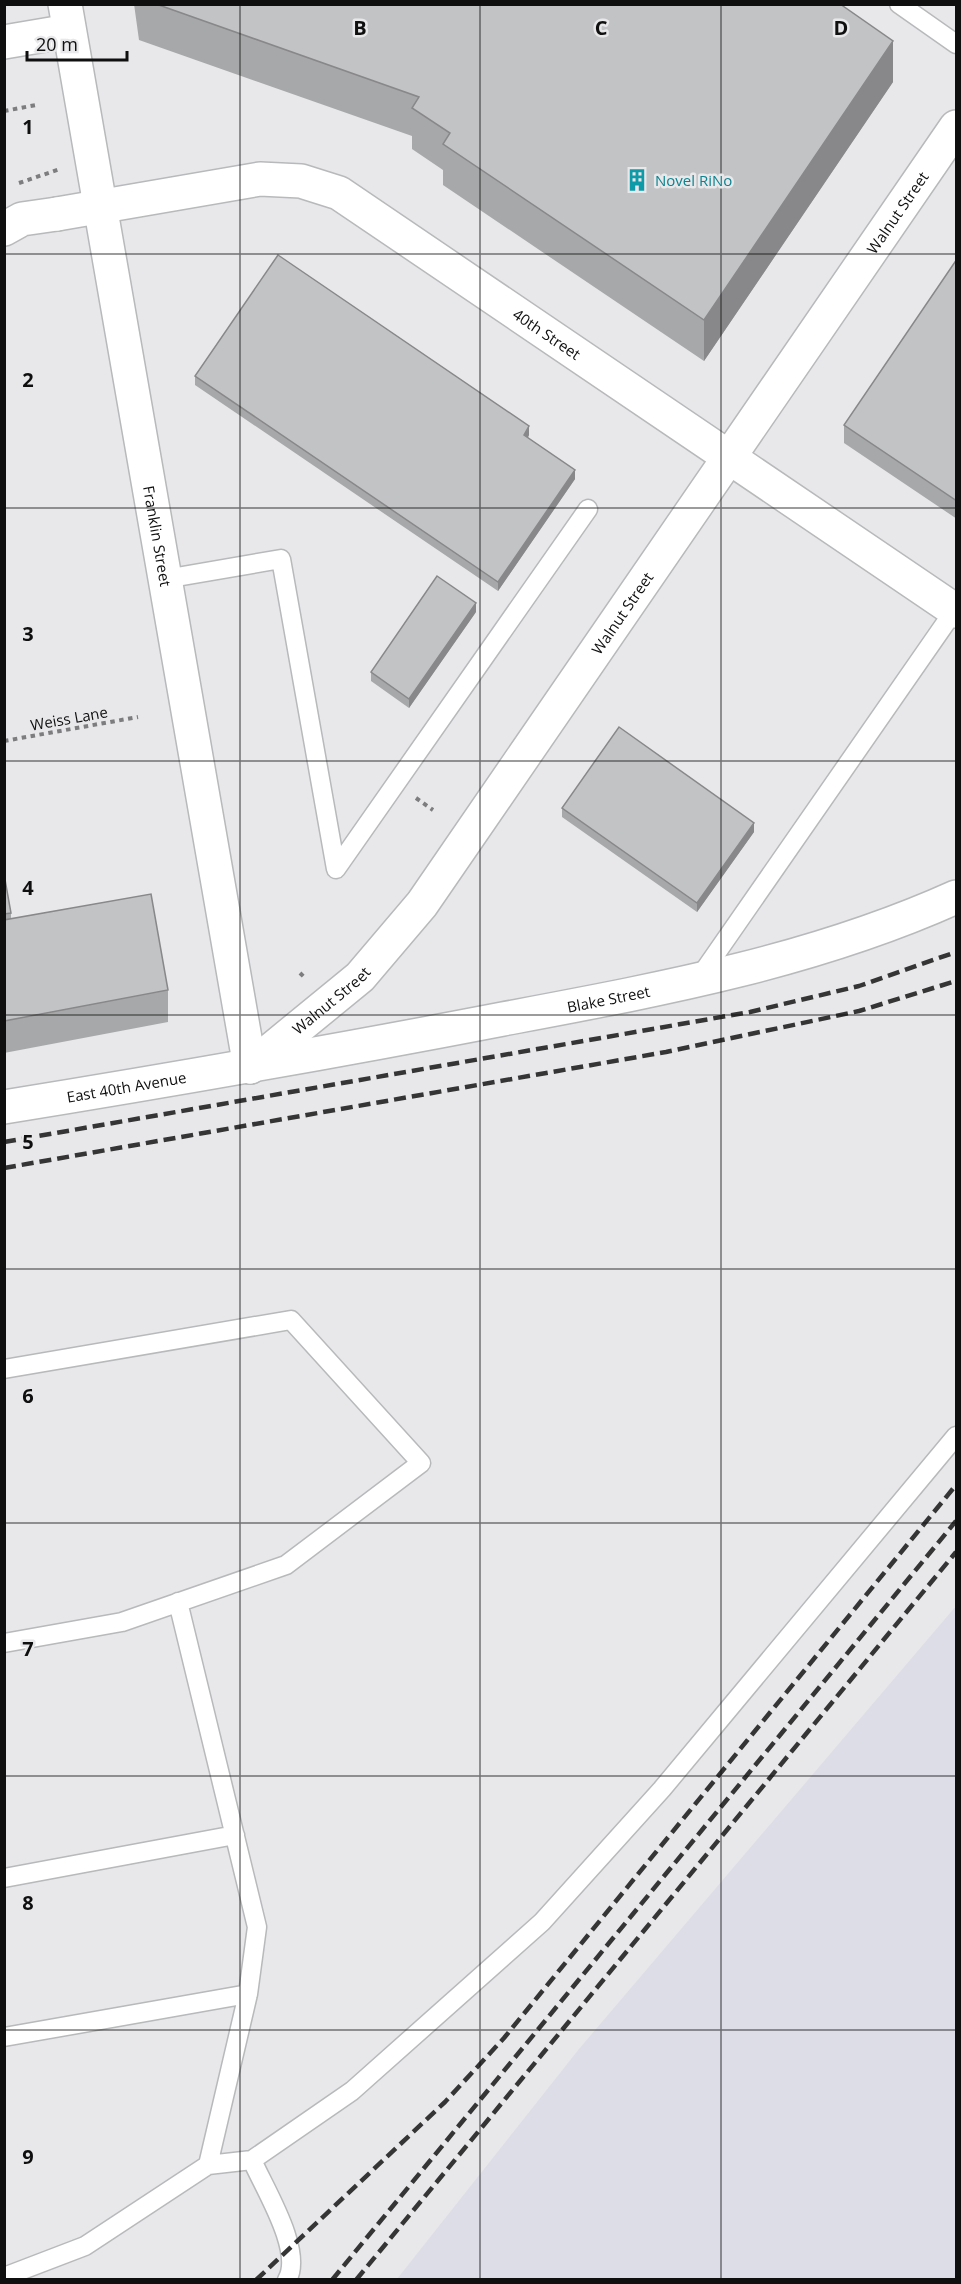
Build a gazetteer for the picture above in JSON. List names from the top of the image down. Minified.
{"streets":{"street":["Walnut Street","40th Street","Franklin Street","Blake Street","East 40th Avenue"],"path":["Weiss Lane"]},"crossings":[["Walnut Street","40th Street"],["Walnut Street","Franklin Street"],["Walnut Street","Blake Street"],["Walnut Street","East 40th Avenue"],["40th Street","Franklin Street"],["Franklin Street","Blake Street"],["Franklin Street","East 40th Avenue"],["Blake Street","East 40th Avenue"]],"places":{"building":["Novel RiNo"]},"scale_bar":"20 m","grid":{"columns":["B","C","D"],"rows":["1","2","3","4","5","6","7","8","9"]}}
